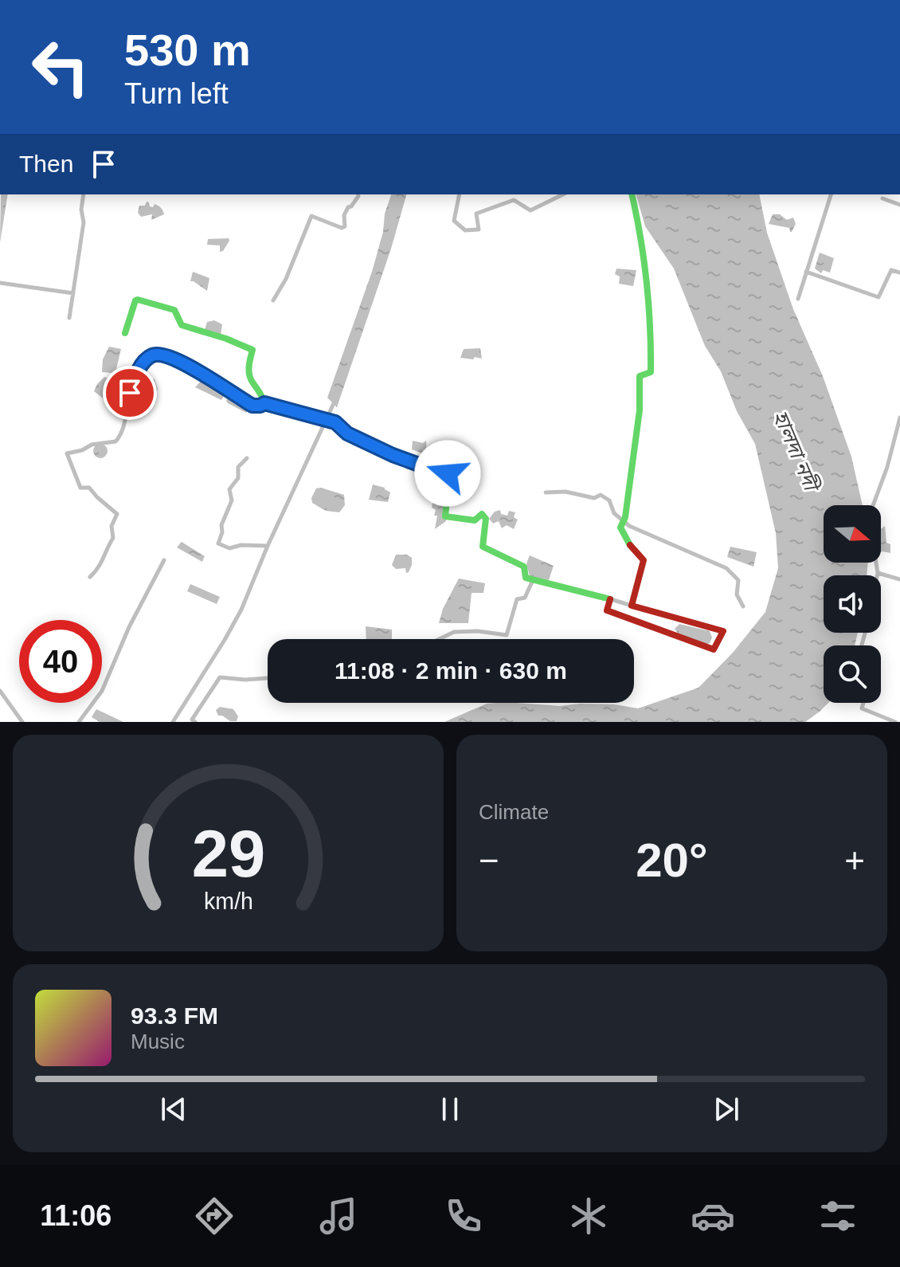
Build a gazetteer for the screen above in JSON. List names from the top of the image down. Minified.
{"water":["হালদা নদী"],"north":"right","page":{"turn":["530 m","Turn left"],"then":"Then","limit":"40","trip":"11:08 · 2 min · 630 m","tile":"Climate","heat":["−","20°","+"],"song":["93.3 FM","Music"],"tabs":"11:06","gauge":["29","km/h"]}}
